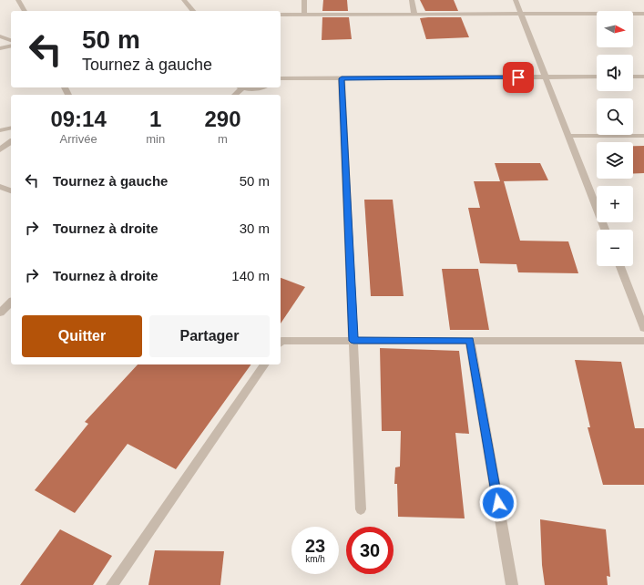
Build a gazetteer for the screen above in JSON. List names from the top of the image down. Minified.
{"north":"right","page":{"map_buttons":["+","−"],"turn":["50 m","Tournez à gauche"],"eta":["09:14","Arrivée","1","min","290","m"],"list":[{"name":"Tournez à gauche","value":"50 m"},{"name":"Tournez à droite","value":"30 m"},{"name":"Tournez à droite","value":"140 m"}],"buttons":["Quitter","Partager"],"speed":"23 km/h","limit":"30"}}
